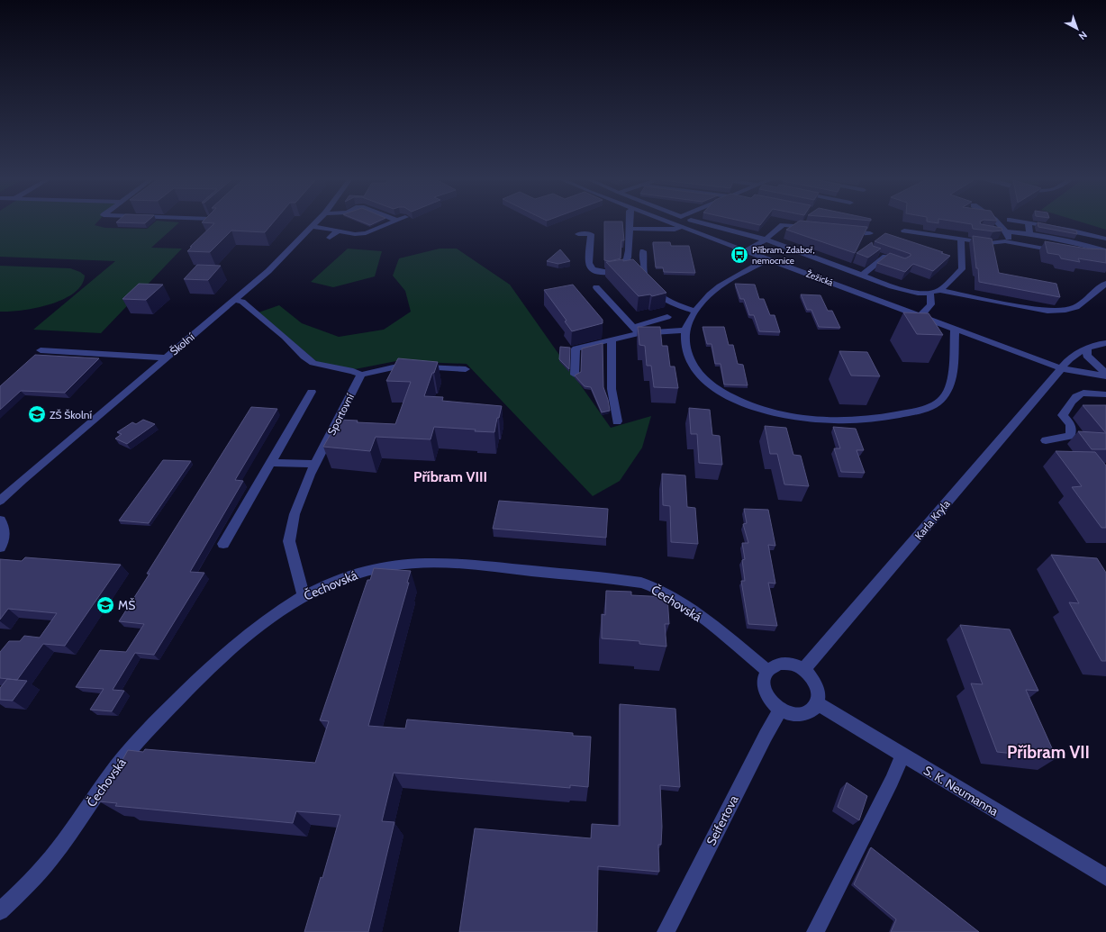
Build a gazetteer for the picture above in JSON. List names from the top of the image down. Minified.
{"streets":{"street":["Žežická","Školní","Sportovní","Karla Kryla","Čechovská","S. K. Neumanna","Seifertova"]},"crossings":[["Žežická","Karla Kryla"],["Sportovní","Čechovská"],["Karla Kryla","Čechovská"],["Karla Kryla","S. K. Neumanna"],["Karla Kryla","Seifertova"],["Čechovská","S. K. Neumanna"],["Čechovská","Seifertova"],["S. K. Neumanna","Seifertova"]],"districts":["Příbram VIII","Příbram VII"],"places":{"bus stop":["Příbram, Zdaboř, nemocnice"],"school or university":["ZŠ Školní","MŠ"]},"north":"bottom right"}
